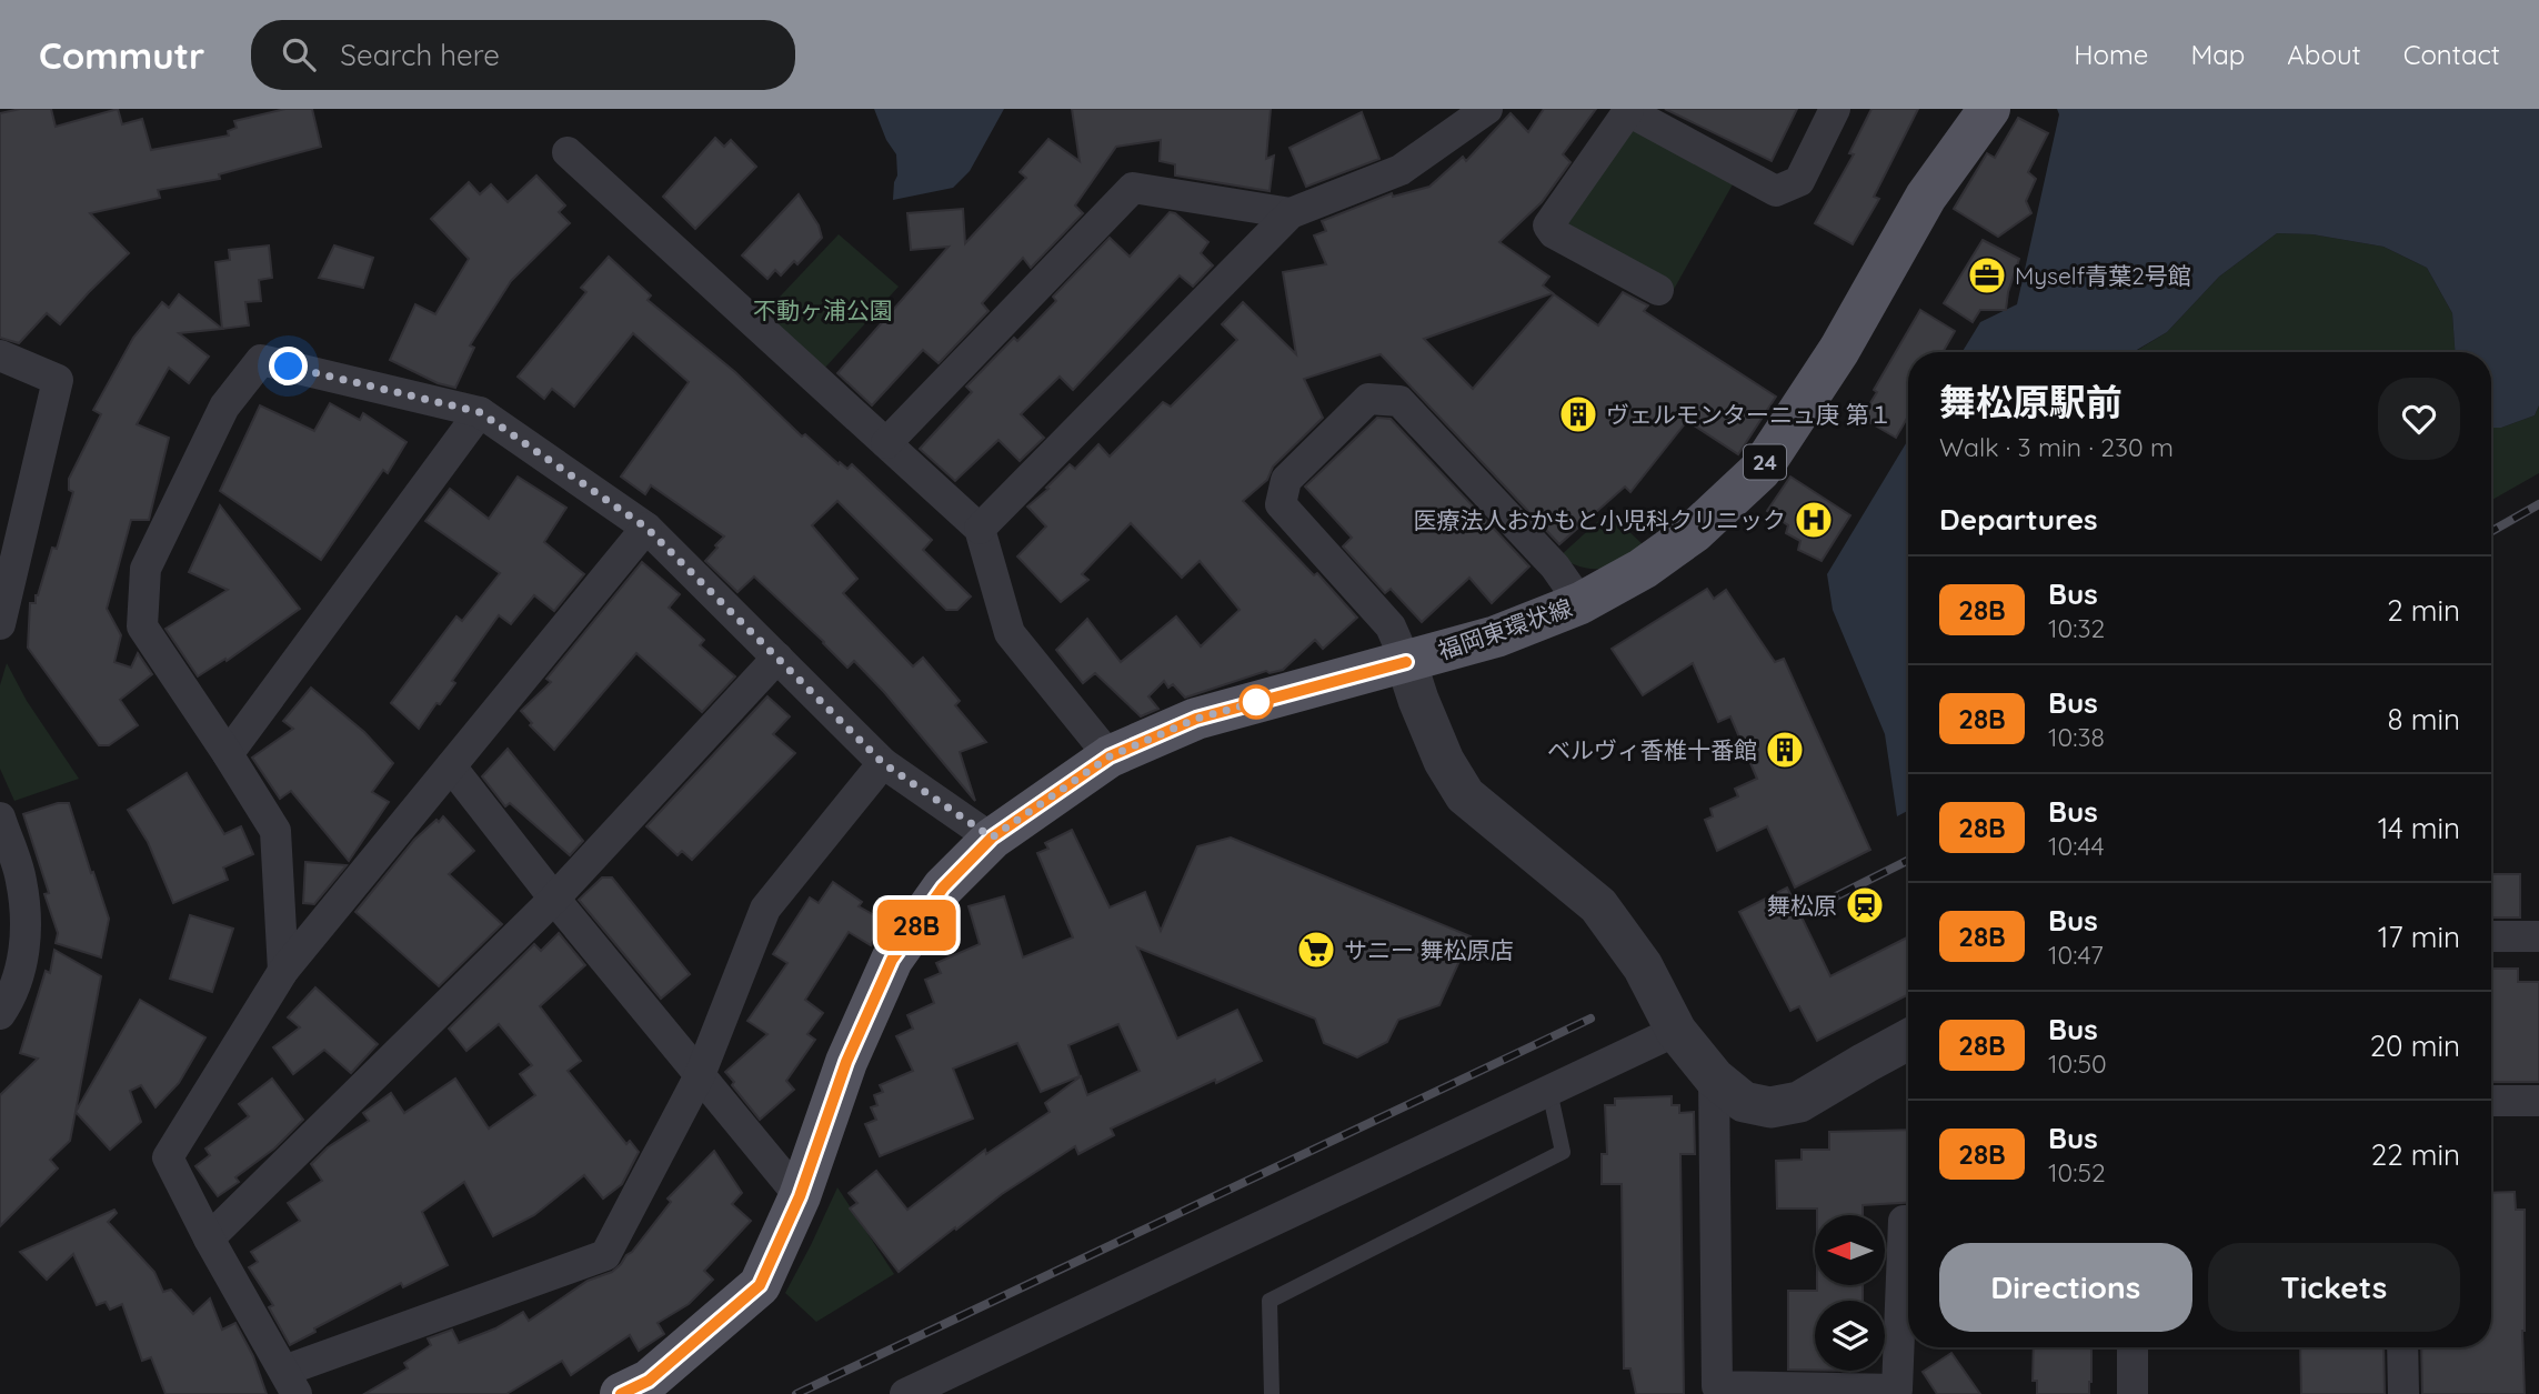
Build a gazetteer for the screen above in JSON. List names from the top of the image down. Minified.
{"streets":{"main road":["24","福岡東環状線"]},"parks":["不動ヶ浦公園"],"places":{"office":["Myself青葉2号館"],"building":["ヴェルモンターニュ庚 第１","ベルヴィ香椎十番館"],"hospital":["医療法人おかもと小児科クリニック"],"station":["舞松原"],"supermarket":["サニー 舞松原店"]},"lines":["bus line 28B"],"north":"left","page":{"header":"Commutr","search":"Search here","nav":["Home","Map","About","Contact"],"on_map":"28B","heading":[["舞松原駅前","Walk · 3 min · 230 m"],"Departures"],"list":[{"mark":"28B","name":"Bus","note":"10:32","value":"2 min"},{"mark":"28B","name":"Bus","note":"10:38","value":"8 min"},{"mark":"28B","name":"Bus","note":"10:44","value":"14 min"},{"mark":"28B","name":"Bus","note":"10:47","value":"17 min"},{"mark":"28B","name":"Bus","note":"10:50","value":"20 min"},{"mark":"28B","name":"Bus","note":"10:52","value":"22 min"}],"buttons":["Directions","Tickets"]}}
